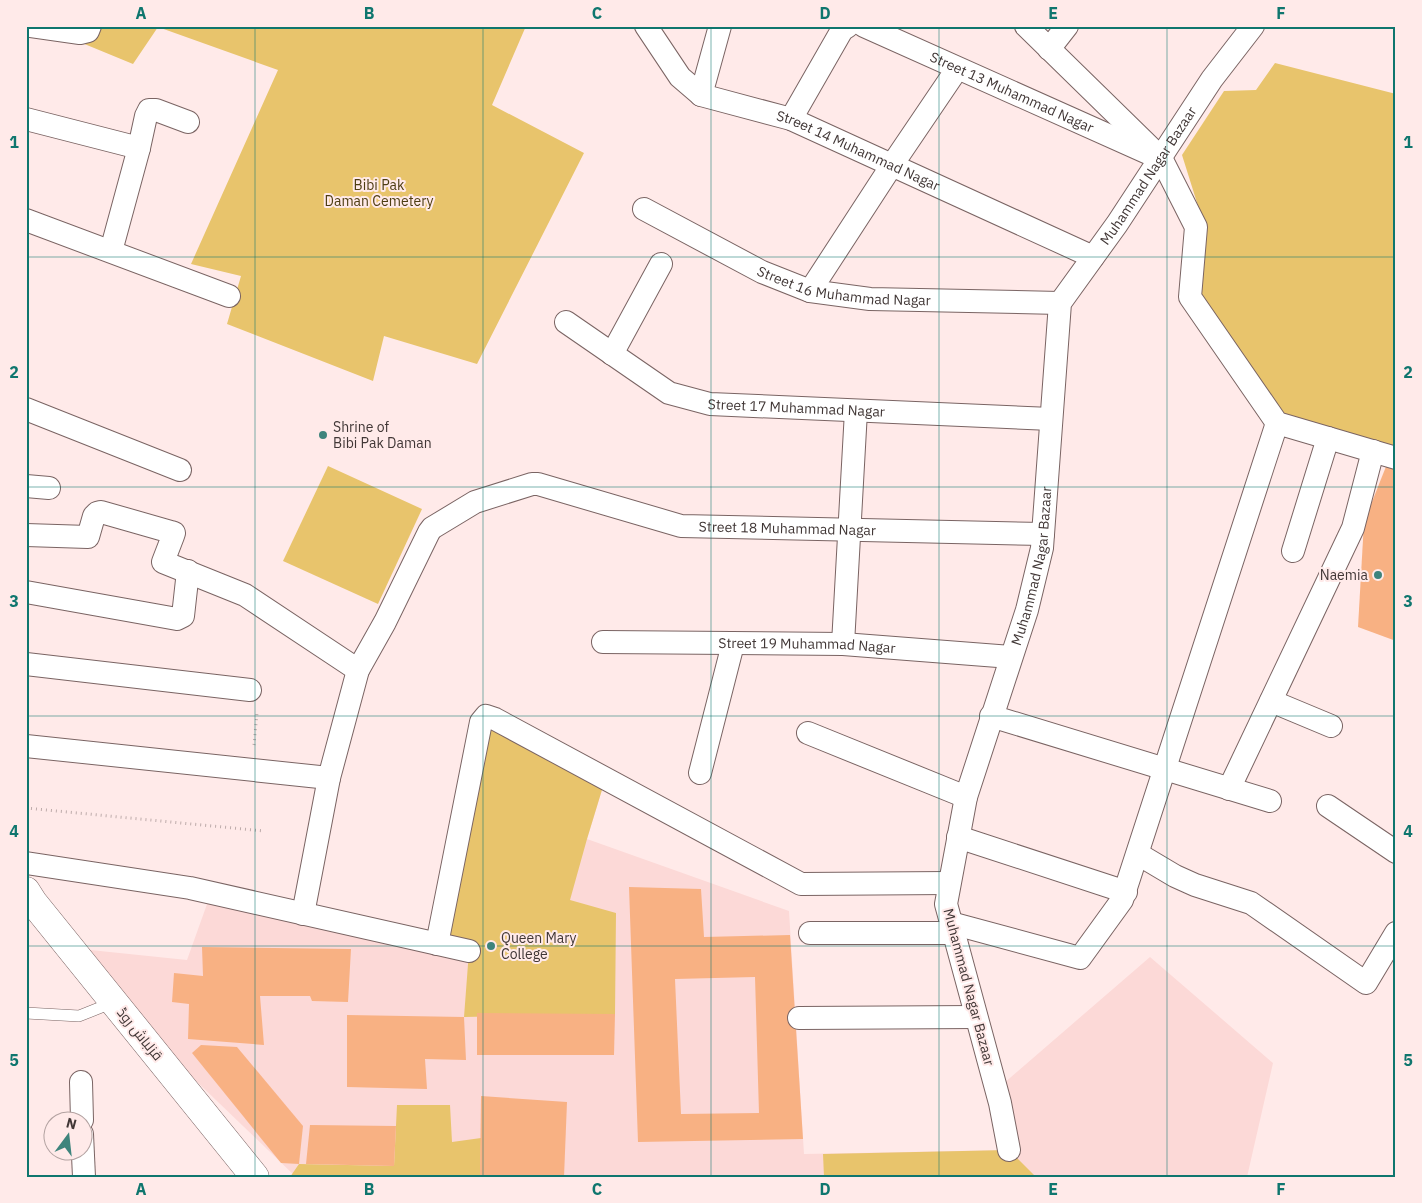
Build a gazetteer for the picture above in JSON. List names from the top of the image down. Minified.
{"streets":{"street":["Street 13 Muhammad Nagar","Street 14 Muhammad Nagar","Muhammad Nagar Bazaar","Street 16 Muhammad Nagar","Street 17 Muhammad Nagar","Street 18 Muhammad Nagar","Street 19 Muhammad Nagar","قزلباش روڈ"]},"crossings":[["Street 13 Muhammad Nagar","Muhammad Nagar Bazaar"],["Street 14 Muhammad Nagar","Muhammad Nagar Bazaar"],["Muhammad Nagar Bazaar","Street 16 Muhammad Nagar"],["Muhammad Nagar Bazaar","Street 17 Muhammad Nagar"],["Muhammad Nagar Bazaar","Street 18 Muhammad Nagar"],["Muhammad Nagar Bazaar","Street 19 Muhammad Nagar"]],"parks":["Bibi Pak Daman Cemetery"],"places":["Shrine of Bibi Pak Daman","Naemia","Queen Mary College"],"north":"top","grid":{"columns":["A","B","C","D","E","F"],"rows":["1","2","3","4","5"]}}
